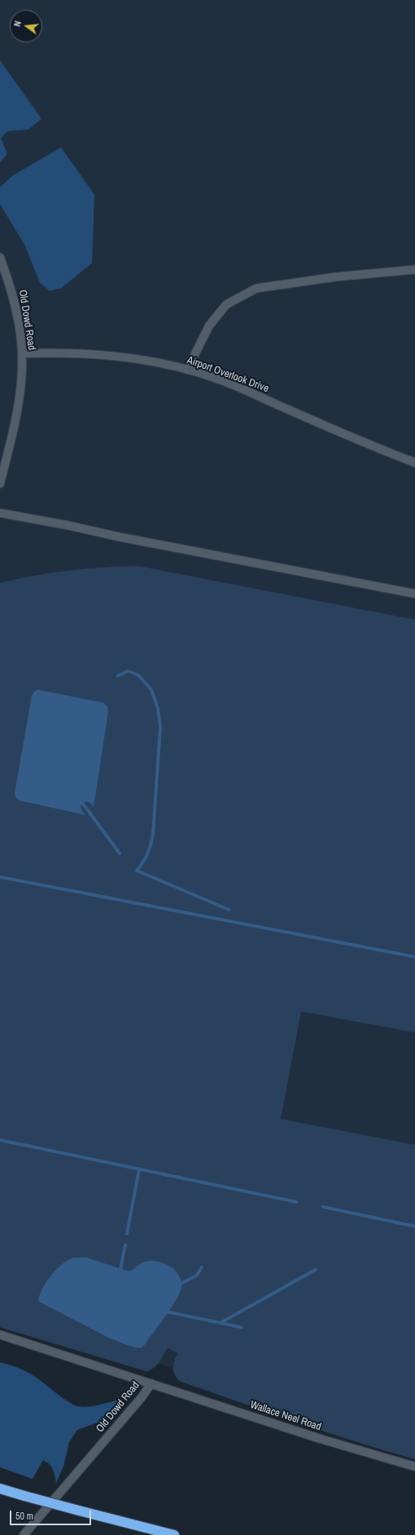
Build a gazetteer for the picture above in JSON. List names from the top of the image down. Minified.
{"streets":{"street":["Old Dowd Road","Airport Overlook Drive","Wallace Neel Road"]},"crossings":[["Old Dowd Road","Airport Overlook Drive"],["Old Dowd Road","Wallace Neel Road"]],"scale_bar":"50 m","north":"left"}
